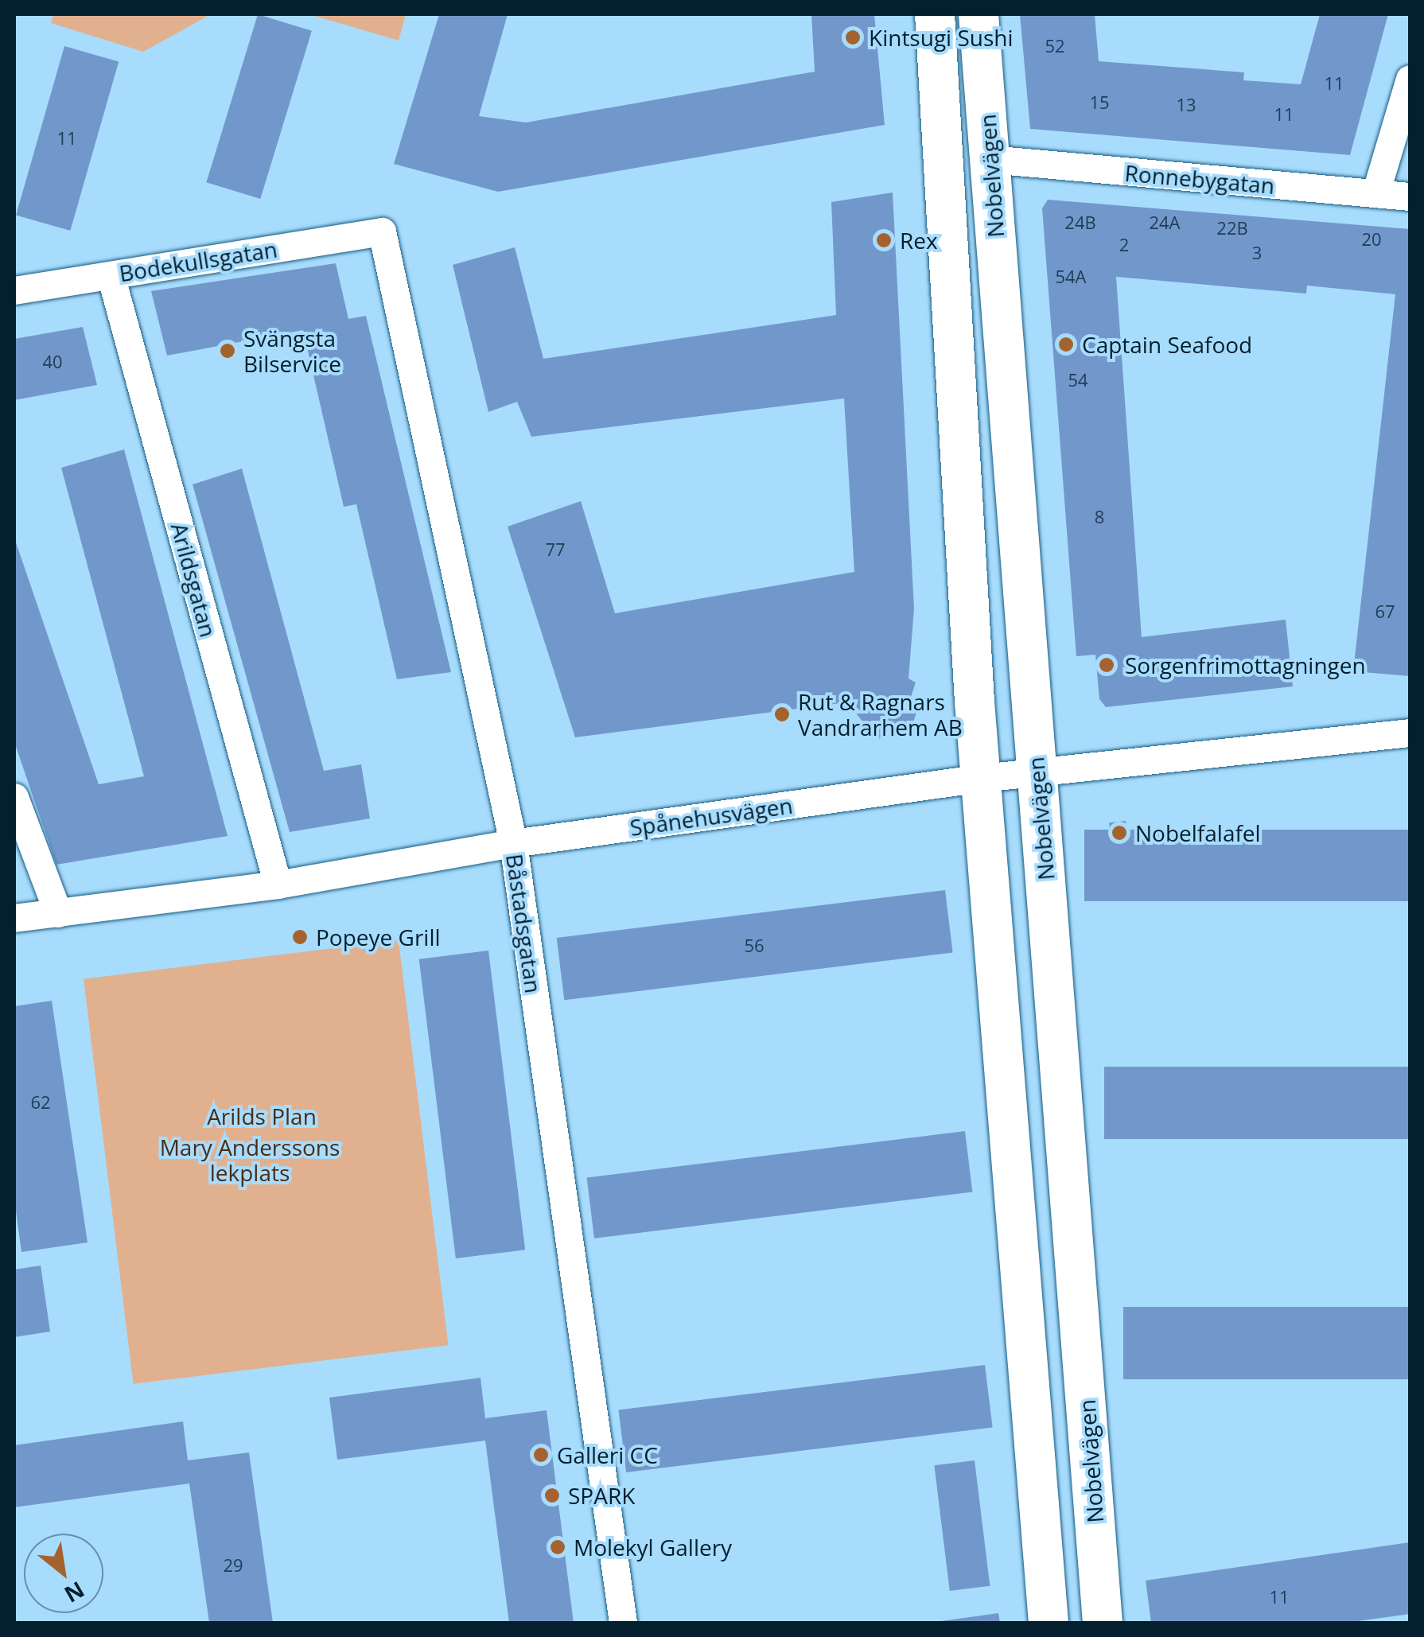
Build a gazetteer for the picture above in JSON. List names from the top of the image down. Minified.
{"streets":{"main road":["Nobelvägen"],"street":["Ronnebygatan","Bodekullsgatan","Arildsgatan","Spånehusvägen","Båstadsgatan"]},"crossings":[["Nobelvägen","Ronnebygatan"],["Nobelvägen","Spånehusvägen"],["Bodekullsgatan","Arildsgatan"],["Bodekullsgatan","Båstadsgatan"],["Arildsgatan","Spånehusvägen"],["Spånehusvägen","Båstadsgatan"]],"parks":["Arilds Plan","Mary Anderssons lekplats"],"places":["Kintsugi Sushi","Rex","Captain Seafood","Svängsta Bilservice","Sorgenfrimottagningen","Rut & Ragnars Vandrarhem AB","Nobelfalafel","Popeye Grill","Galleri CC","SPARK","Molekyl Gallery"],"house_numbers":["52","11","15","13","11","11","24B","24A","22B","20","2","3","54A","40","54","8","77","67","56","62","29","11"],"north":"bottom right"}
